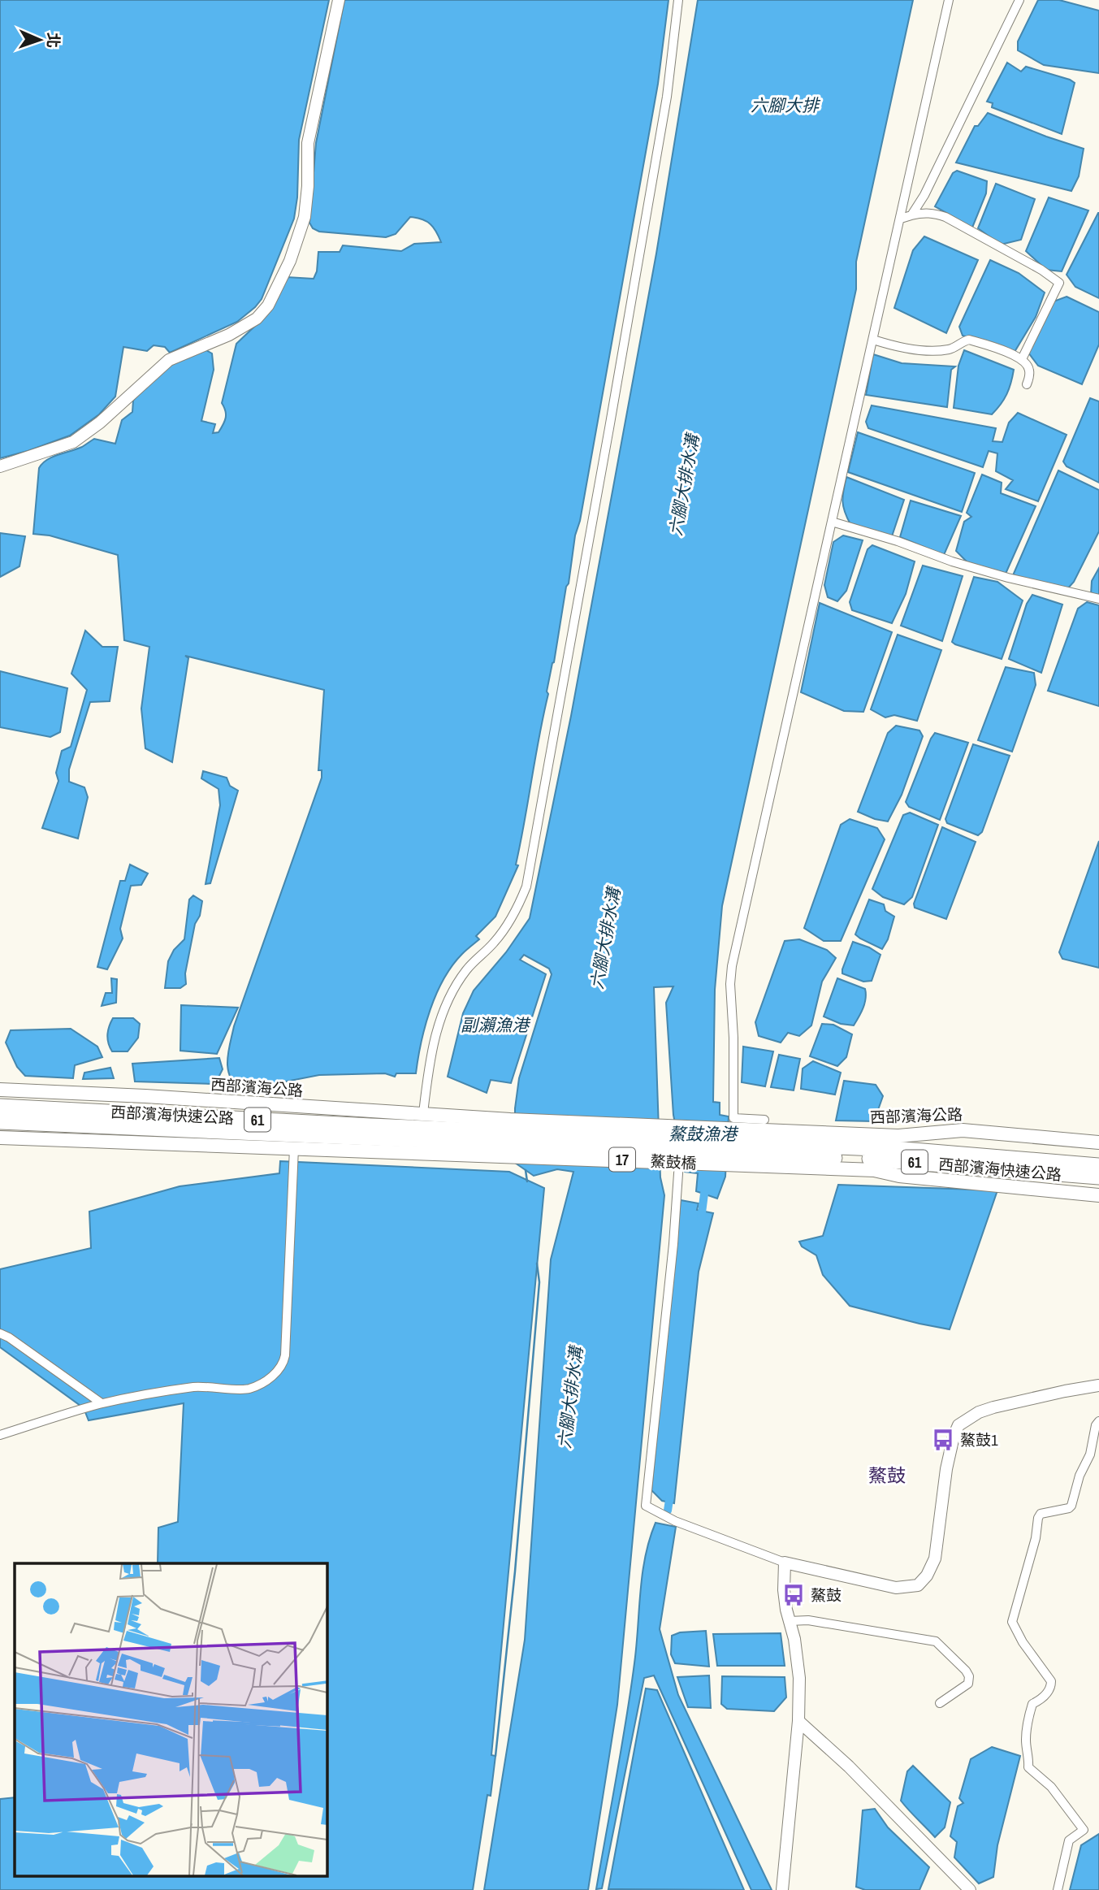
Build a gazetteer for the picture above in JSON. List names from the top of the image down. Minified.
{"streets":{"highway":["西部濱海快速公路","61","鰲鼓橋"],"main road":["西部濱海公路","17"]},"crossings":[["西部濱海公路","西部濱海快速公路"],["西部濱海公路","17"],["西部濱海公路","鰲鼓橋"],["西部濱海快速公路","17"],["西部濱海快速公路","鰲鼓橋"],["17","鰲鼓橋"]],"districts":["鰲鼓"],"water":["六腳大排","六腳大排水溝","副瀨漁港","鰲鼓漁港"],"places":{"bus stop":["鰲鼓1","鰲鼓"]},"north":"right"}
